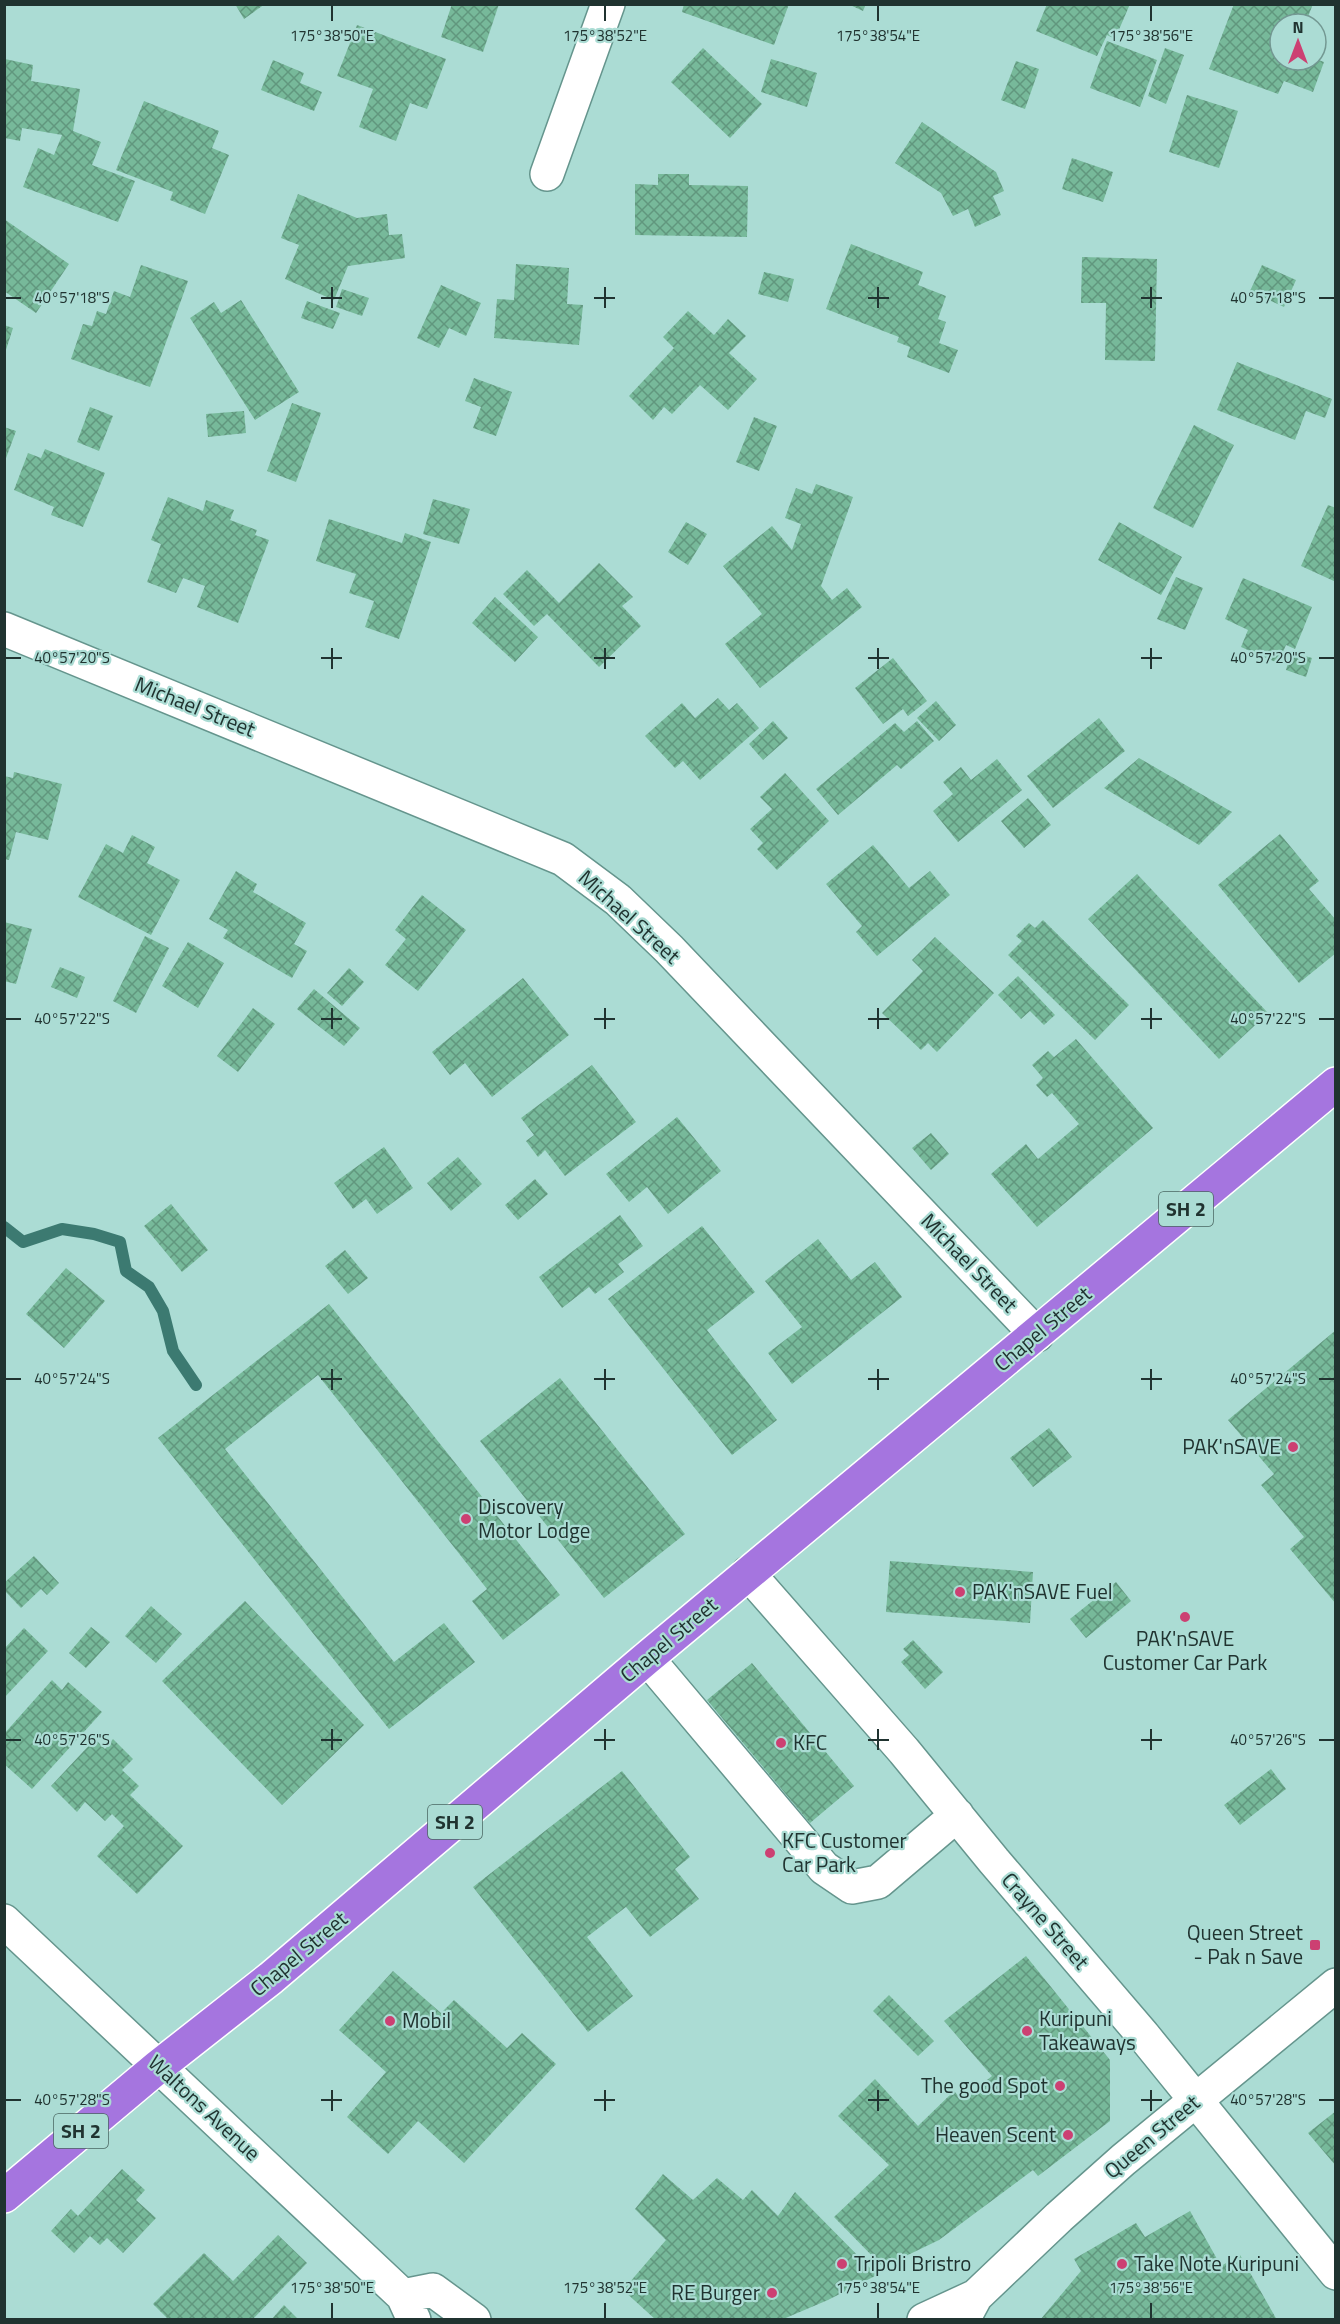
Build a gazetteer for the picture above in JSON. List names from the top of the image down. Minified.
{"streets":{"highway":["SH 2","Chapel Street"],"street":["Michael Street","Crayne Street","Waltons Avenue","Queen Street"]},"crossings":[["Michael Street","Chapel Street"],["Chapel Street","Crayne Street"],["Chapel Street","Waltons Avenue"],["Crayne Street","Queen Street"]],"places":{"other":["PAK'nSAVE","Discovery Motor Lodge","PAK'nSAVE Fuel","PAK'nSAVE Customer Car Park","KFC","KFC Customer Car Park","Mobil","Kuripuni Takeaways","The good Spot","Heaven Scent","Tripoli Bristro","Take Note Kuripuni","RE Burger"],"transit":["Queen Street - Pak n Save"]},"north":"top","coordinates":["175°38'50\"E","175°38'52\"E","175°38'54\"E","175°38'56\"E","40°57'18\"S","40°57'20\"S","40°57'22\"S","40°57'24\"S","40°57'26\"S","40°57'28\"S"]}
